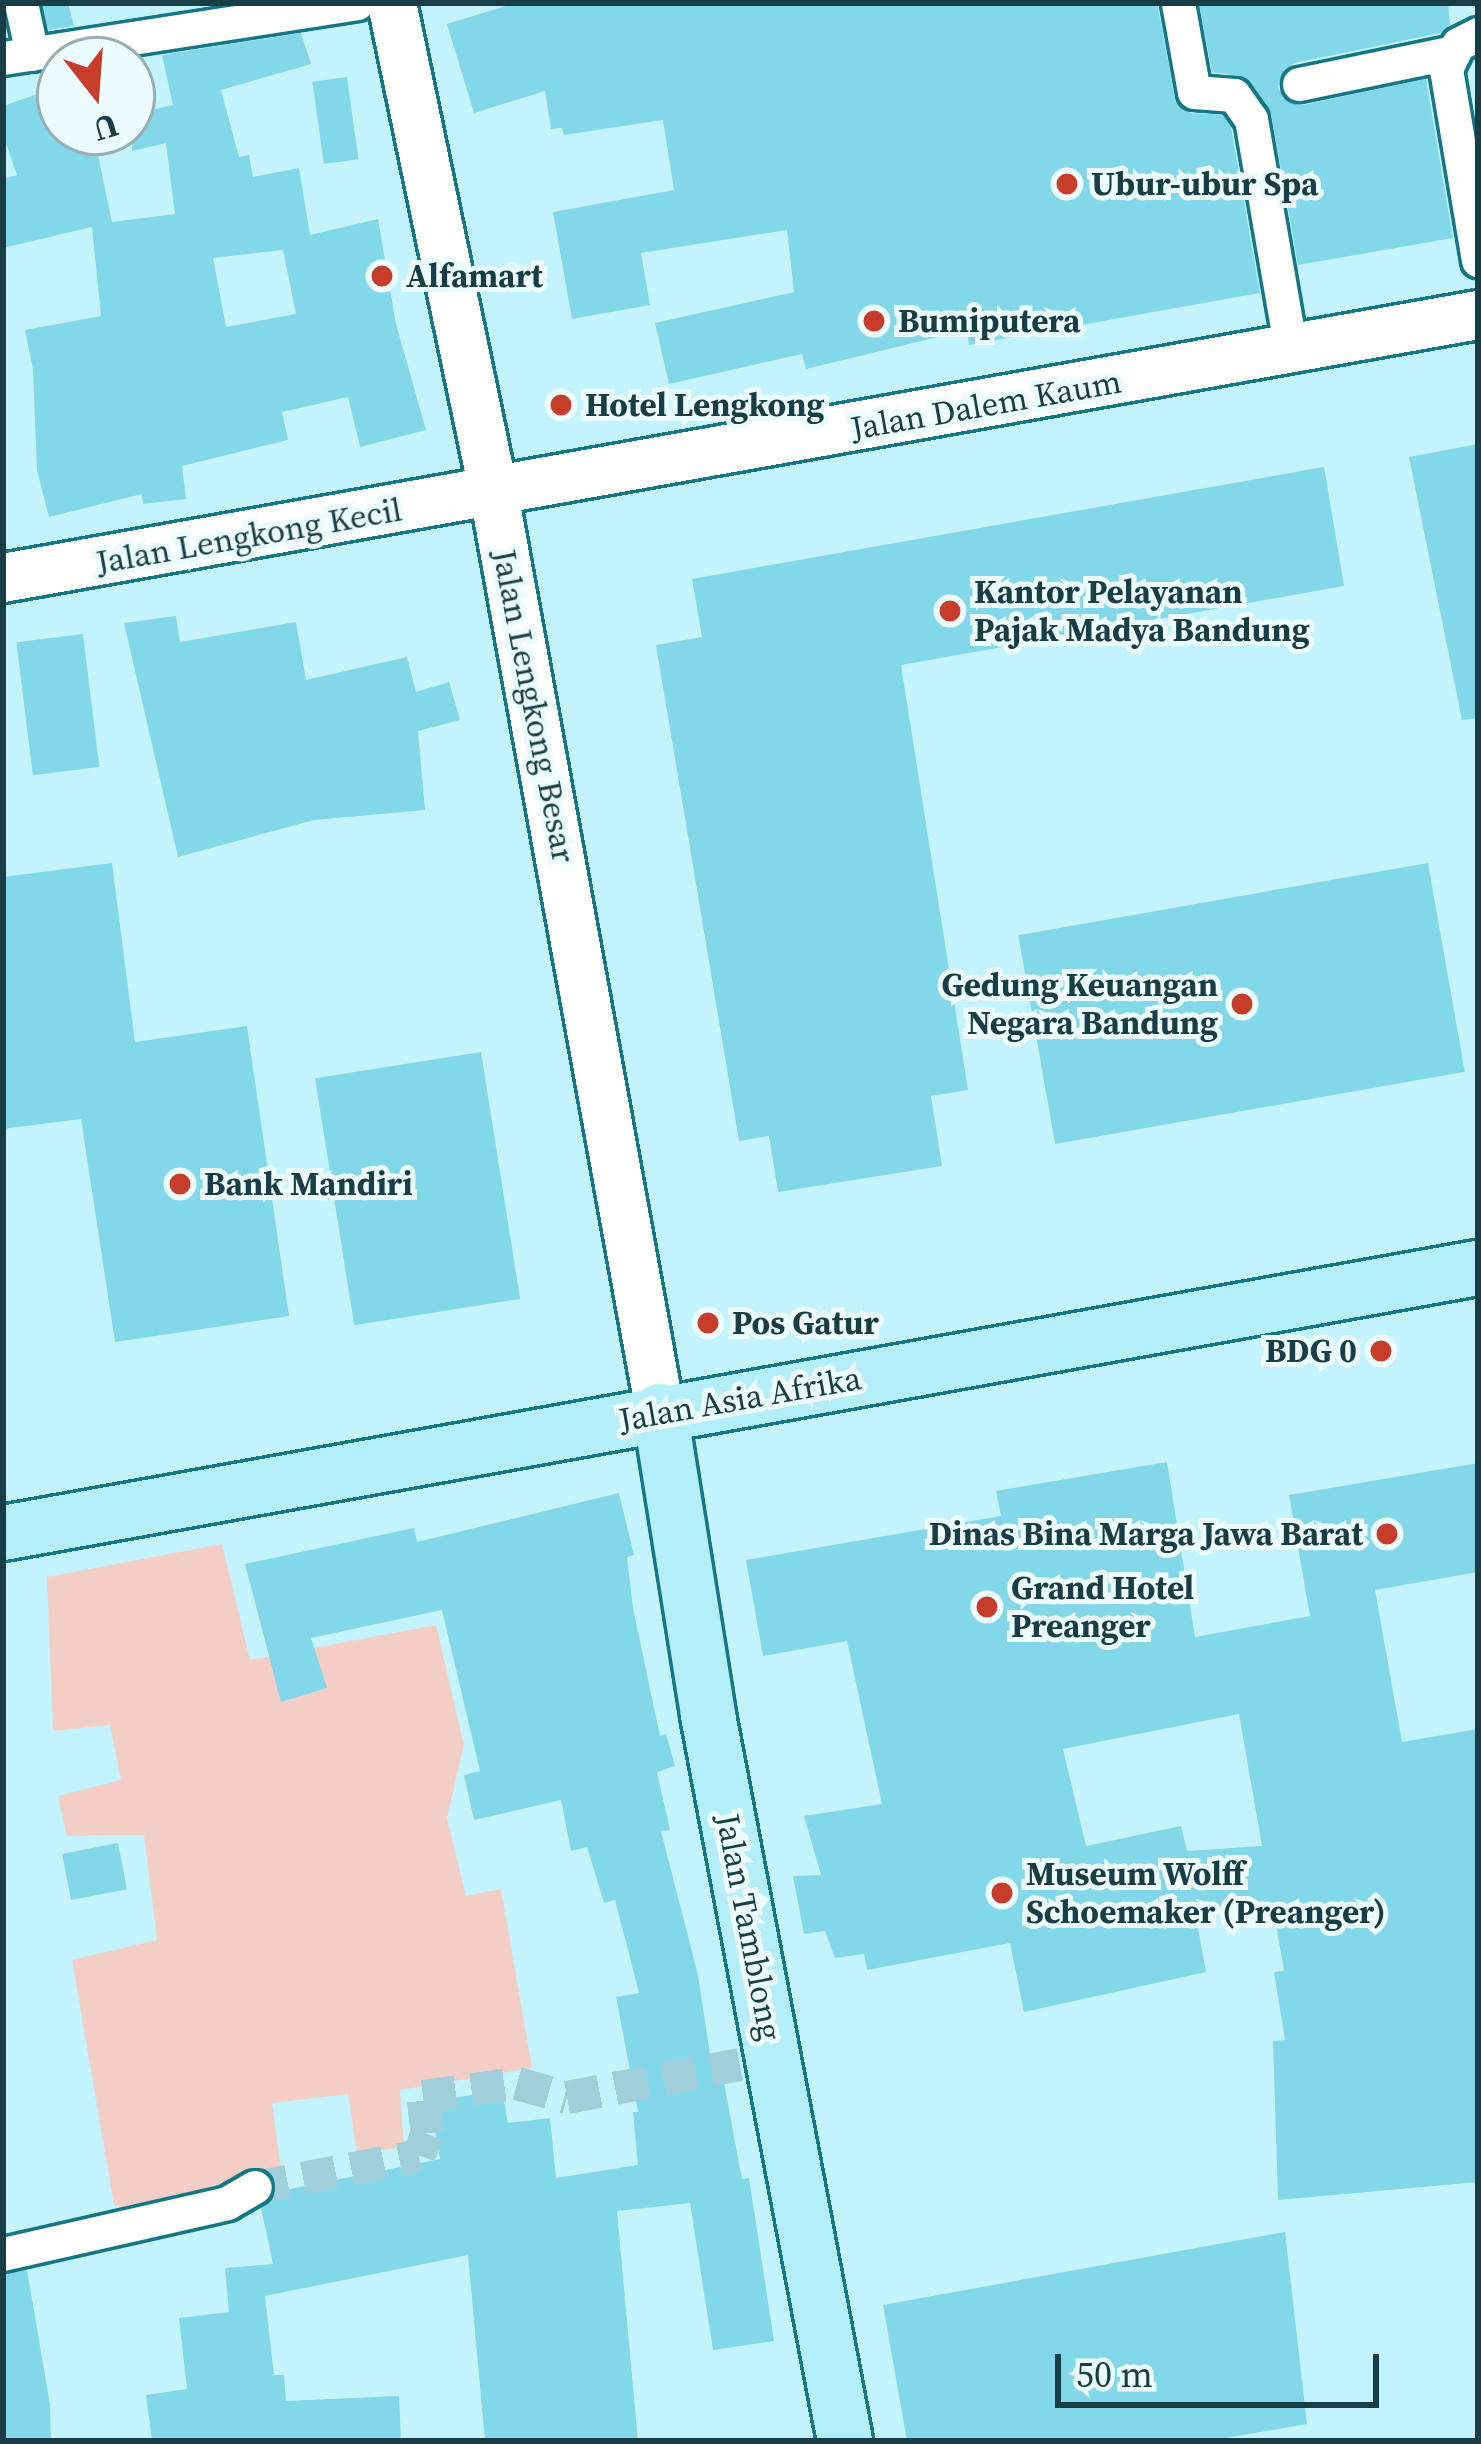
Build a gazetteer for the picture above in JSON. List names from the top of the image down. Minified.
{"streets":{"main road":["Jalan Dalem Kaum","Jalan Lengkong Kecil","Jalan Lengkong Besar","Jalan Asia Afrika","Jalan Tamblong"]},"crossings":[["Jalan Dalem Kaum","Jalan Lengkong Kecil"],["Jalan Dalem Kaum","Jalan Lengkong Besar"],["Jalan Lengkong Kecil","Jalan Lengkong Besar"],["Jalan Lengkong Besar","Jalan Asia Afrika"],["Jalan Lengkong Besar","Jalan Tamblong"],["Jalan Asia Afrika","Jalan Tamblong"]],"places":["Ubur-ubur Spa","Alfamart","Bumiputera","Hotel Lengkong","Kantor Pelayanan Pajak Madya Bandung","Gedung Keuangan Negara Bandung","Bank Mandiri","Pos Gatur","BDG 0","Dinas Bina Marga Jawa Barat","Grand Hotel Preanger","Museum Wolff Schoemaker (Preanger)"],"scale_bar":"50 m","north":"bottom"}
